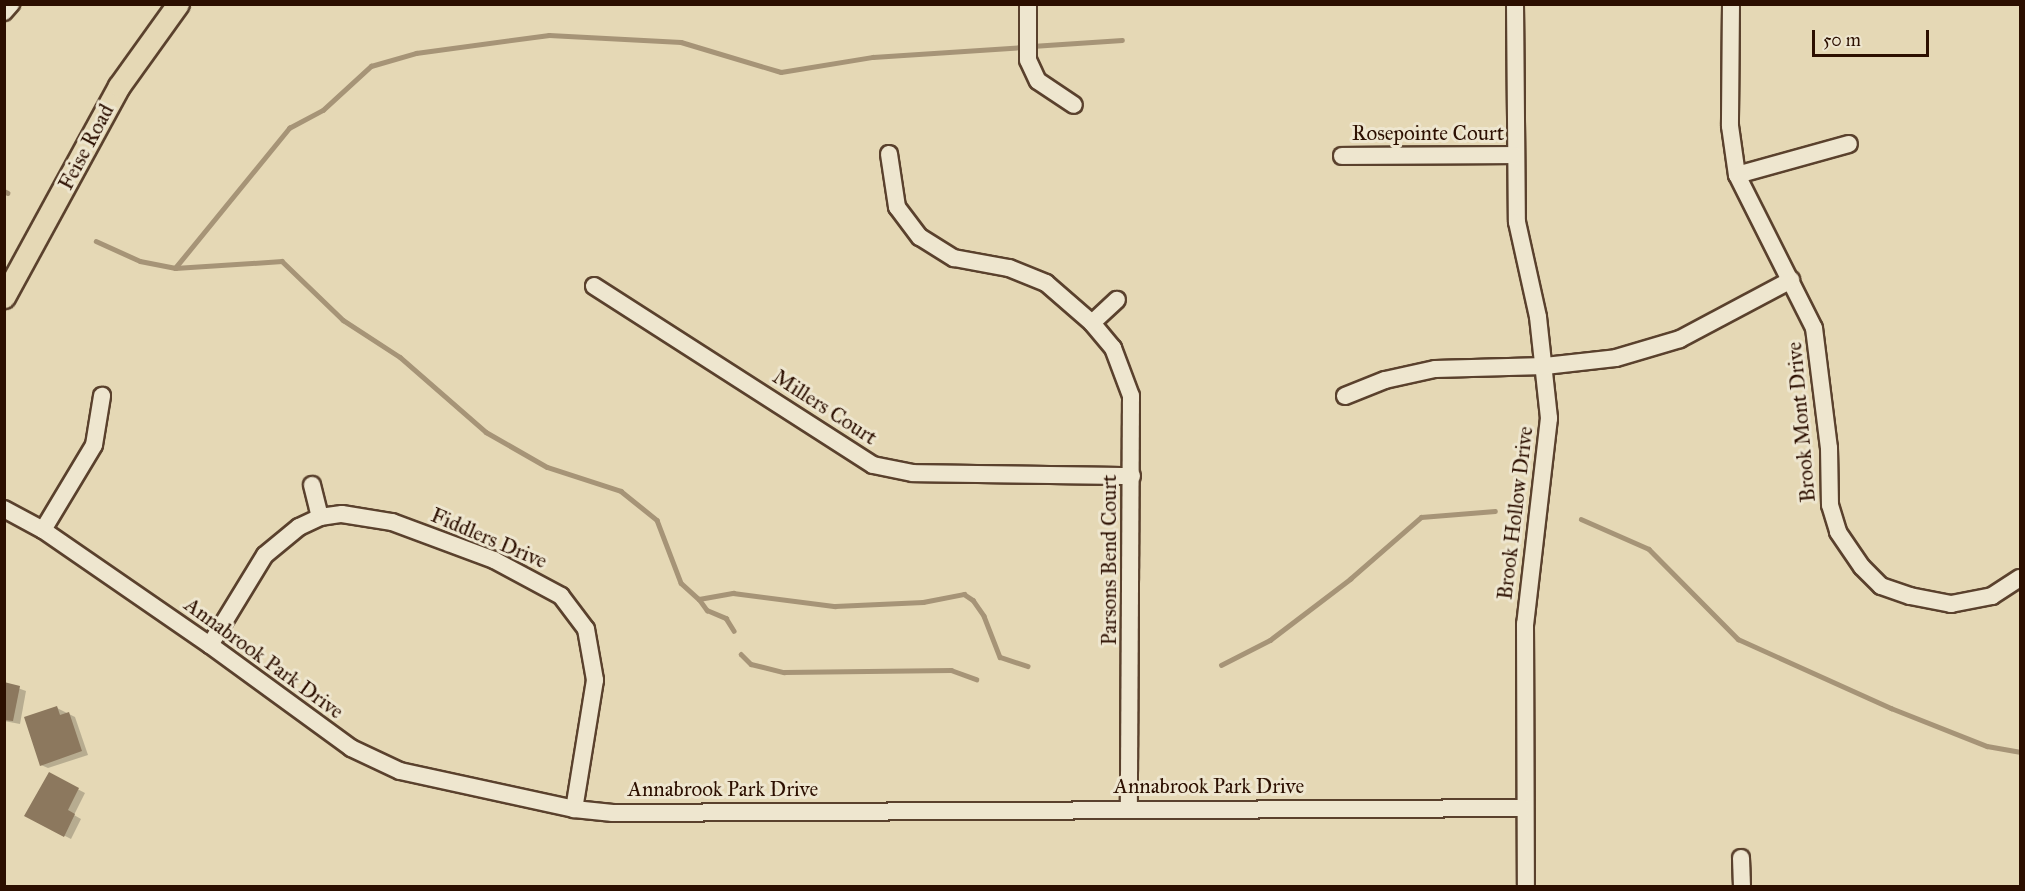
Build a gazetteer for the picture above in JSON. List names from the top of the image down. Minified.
{"streets":{"main road":["Feise Road"],"street":["Rosepointe Court","Millers Court","Brook Mont Drive","Brook Hollow Drive","Fiddlers Drive","Parsons Bend Court","Annabrook Park Drive"]},"crossings":[["Rosepointe Court","Brook Hollow Drive"],["Millers Court","Parsons Bend Court"],["Brook Hollow Drive","Annabrook Park Drive"],["Fiddlers Drive","Annabrook Park Drive"],["Parsons Bend Court","Annabrook Park Drive"]],"scale_bar":"50 m"}
